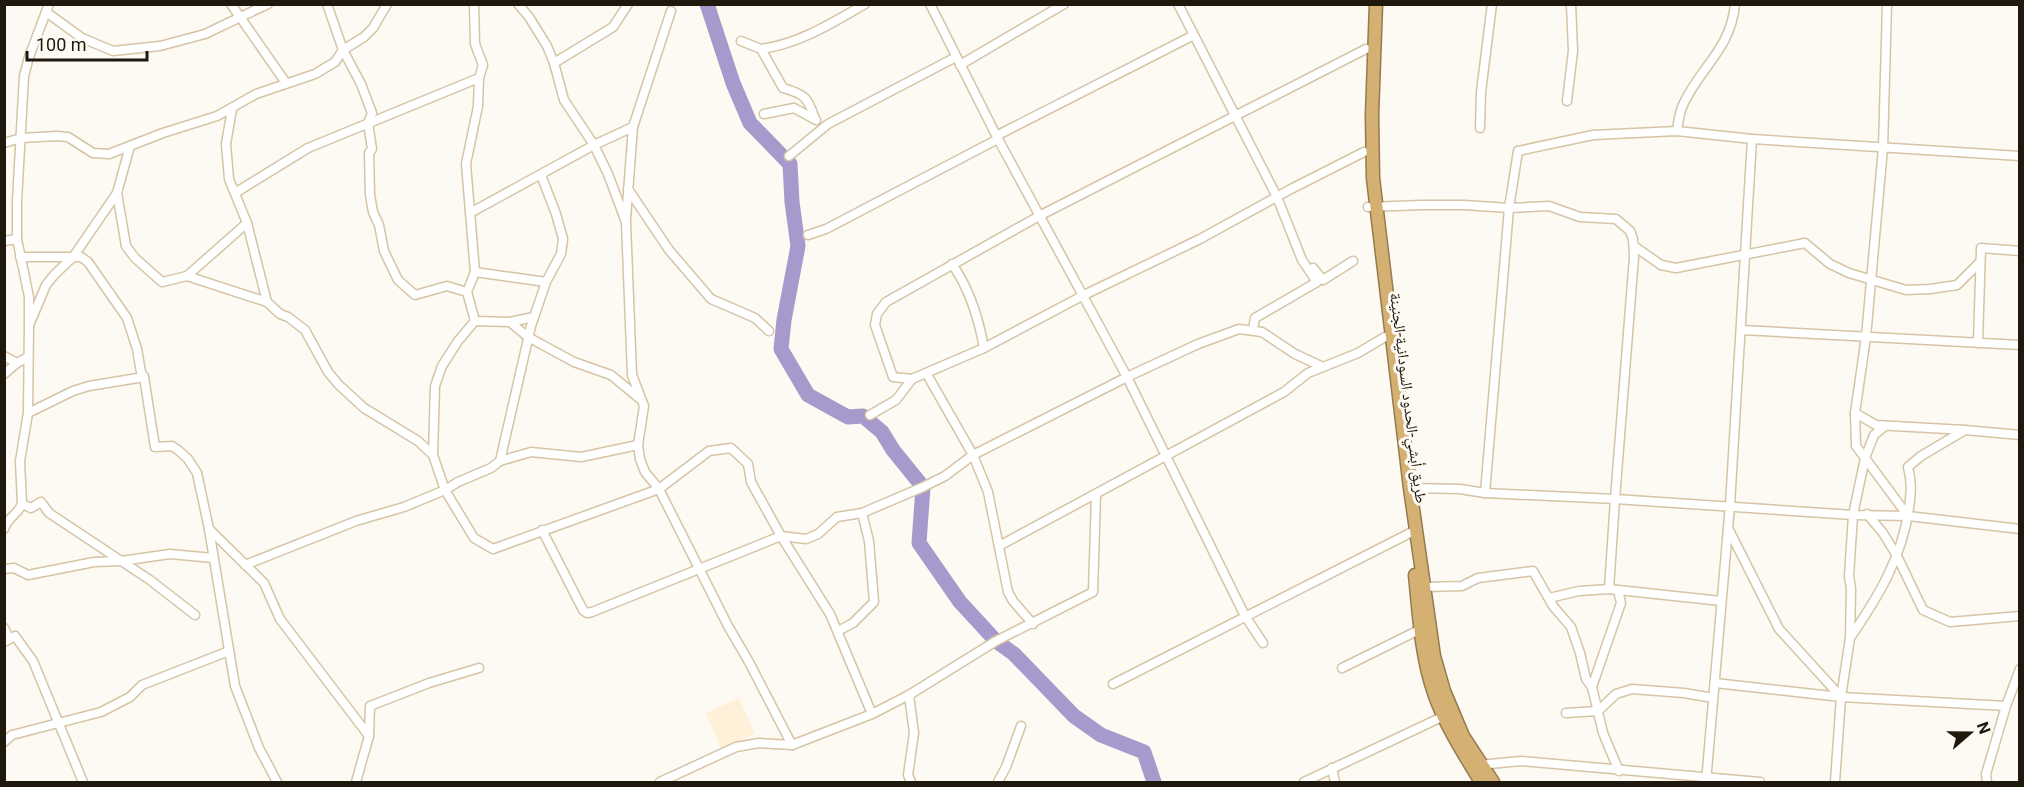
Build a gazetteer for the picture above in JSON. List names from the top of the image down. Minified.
{"streets":{"highway":["طريق أبشي-الحدود السودانية-الجنينة"]},"scale_bar":"100 m","north":"right"}
